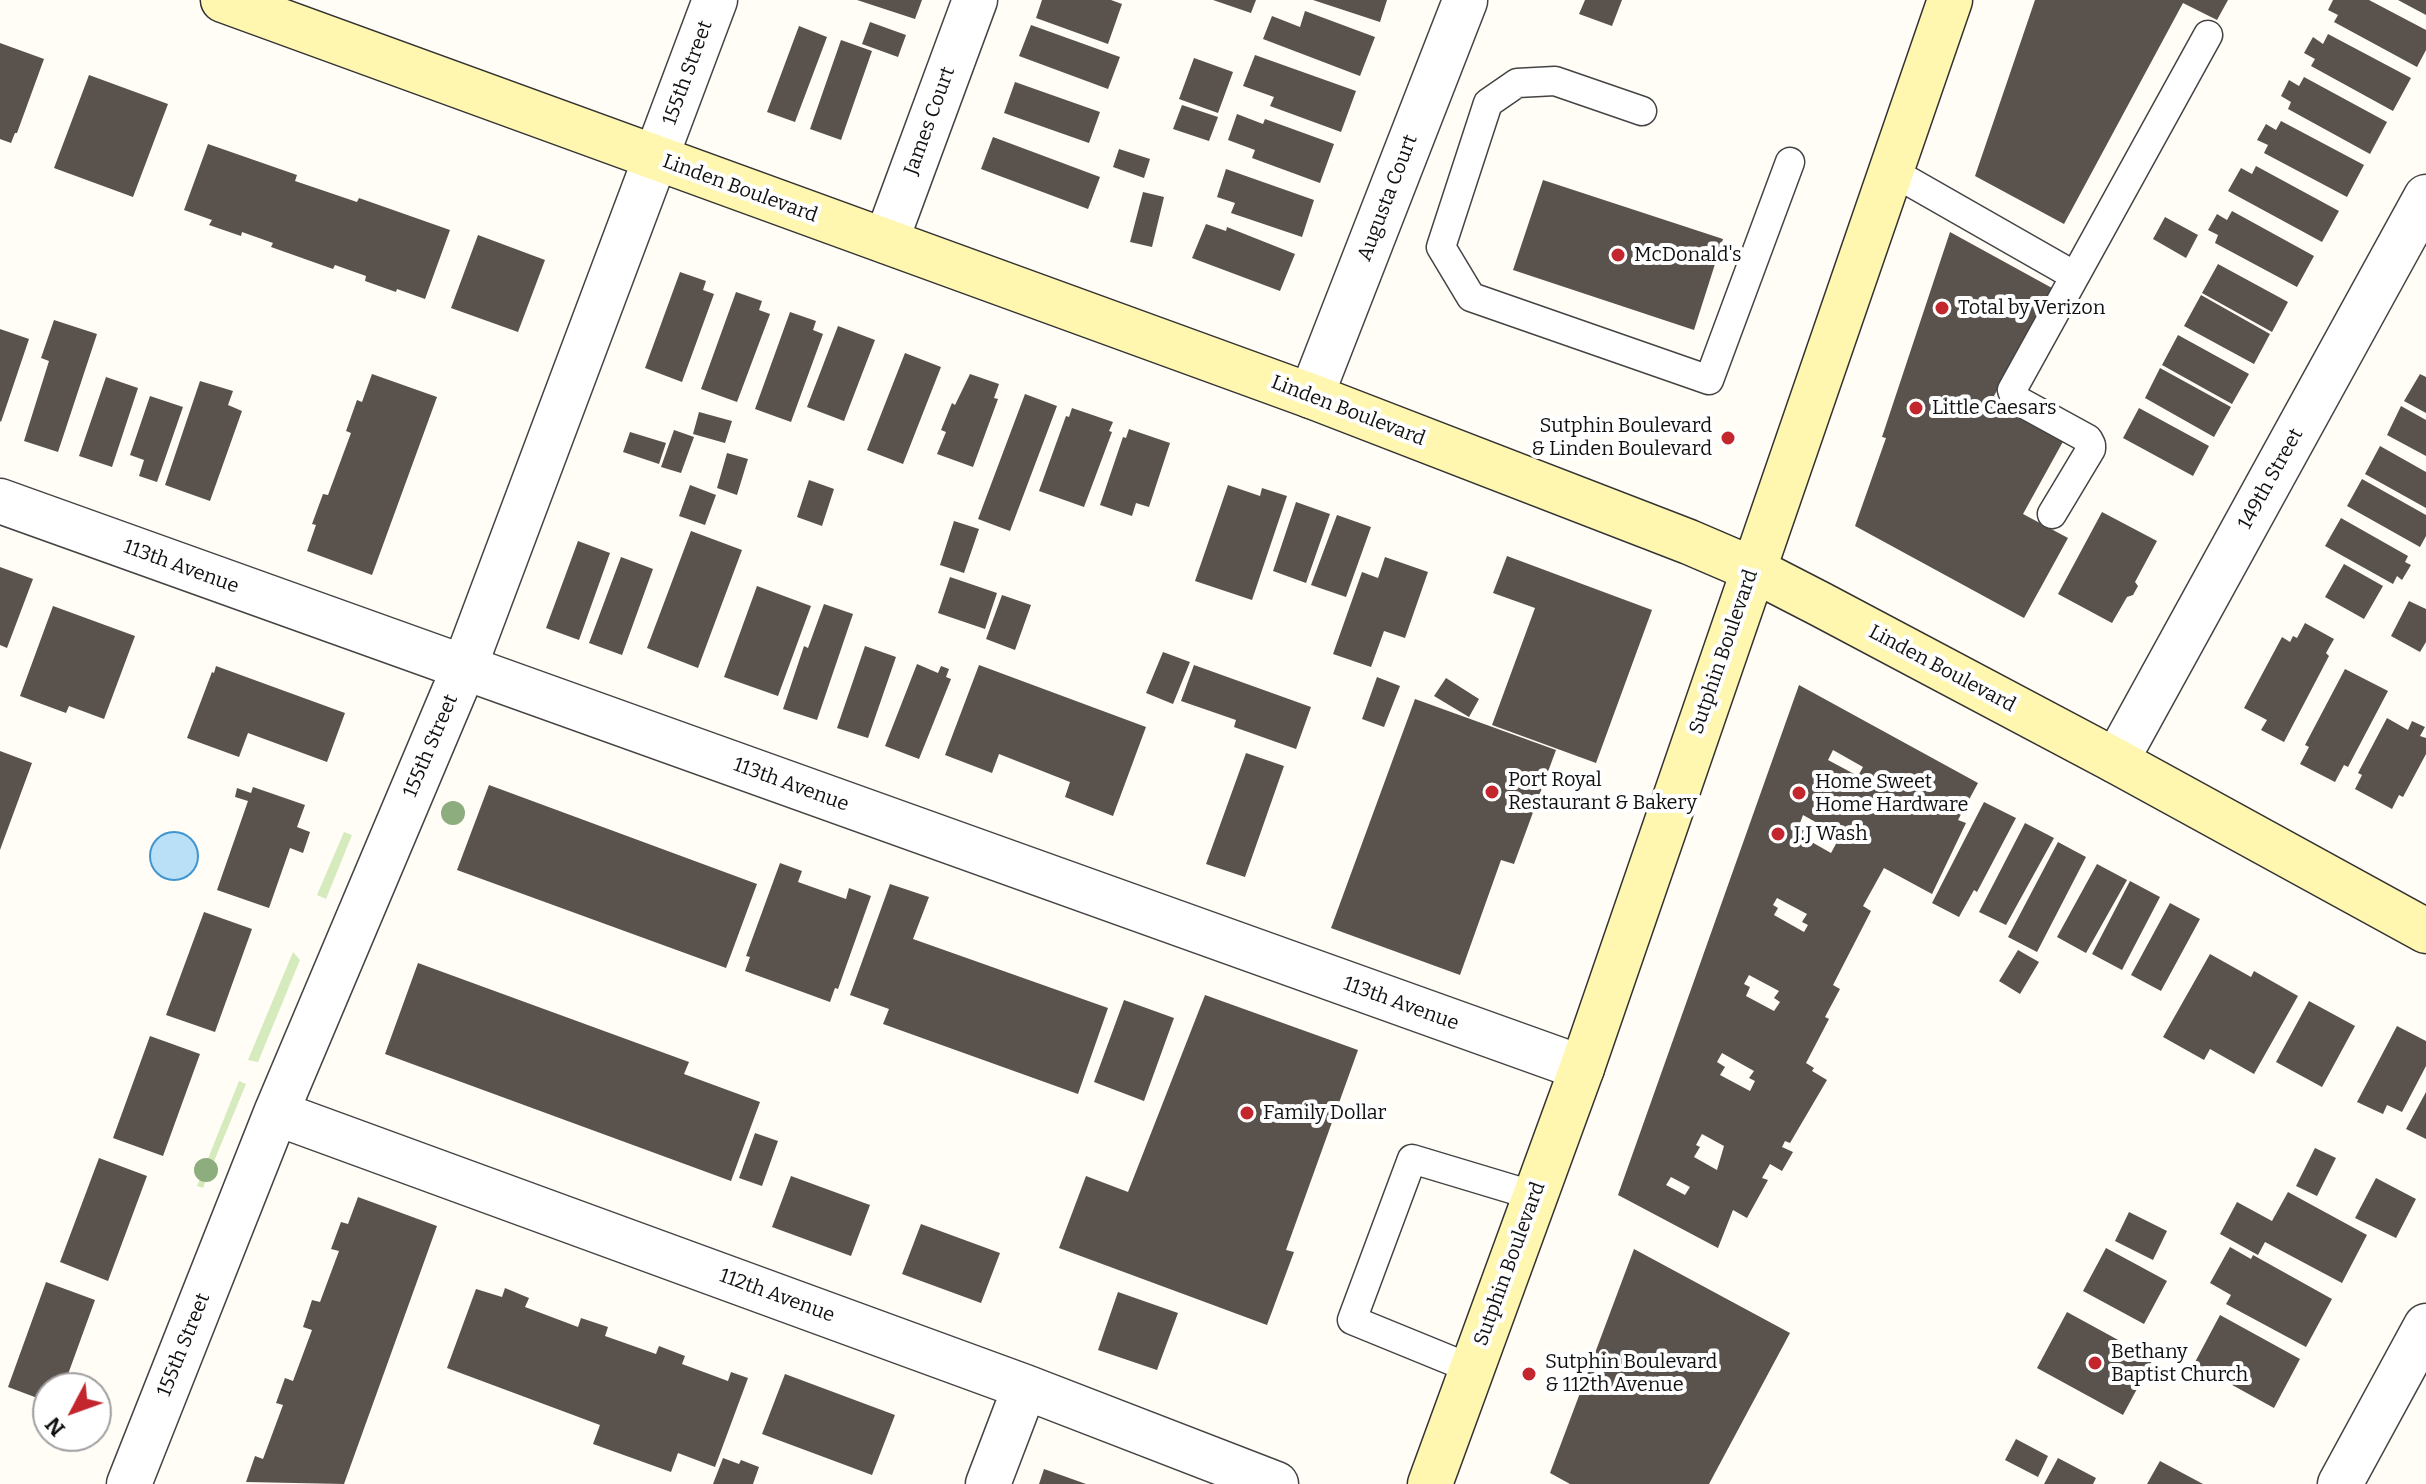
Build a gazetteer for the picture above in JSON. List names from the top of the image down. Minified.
{"streets":{"main road":["Linden Boulevard","Sutphin Boulevard"],"street":["155th Street","James Court","Augusta Court","149th Street","113th Avenue","112th Avenue"]},"crossings":[["155th Street","Linden Boulevard"],["155th Street","113th Avenue"],["155th Street","112th Avenue"],["James Court","Linden Boulevard"],["Linden Boulevard","Augusta Court"],["Linden Boulevard","149th Street"],["Linden Boulevard","Sutphin Boulevard"],["113th Avenue","Sutphin Boulevard"]],"places":["McDonald's","Total by Verizon","Little Caesars","Sutphin Boulevard & Linden Boulevard","Port Royal Restaurant & Bakery","Home Sweet Home Hardware","J.J Wash","Family Dollar","Bethany Baptist Church","Sutphin Boulevard & 112th Avenue"],"north":"bottom left"}
